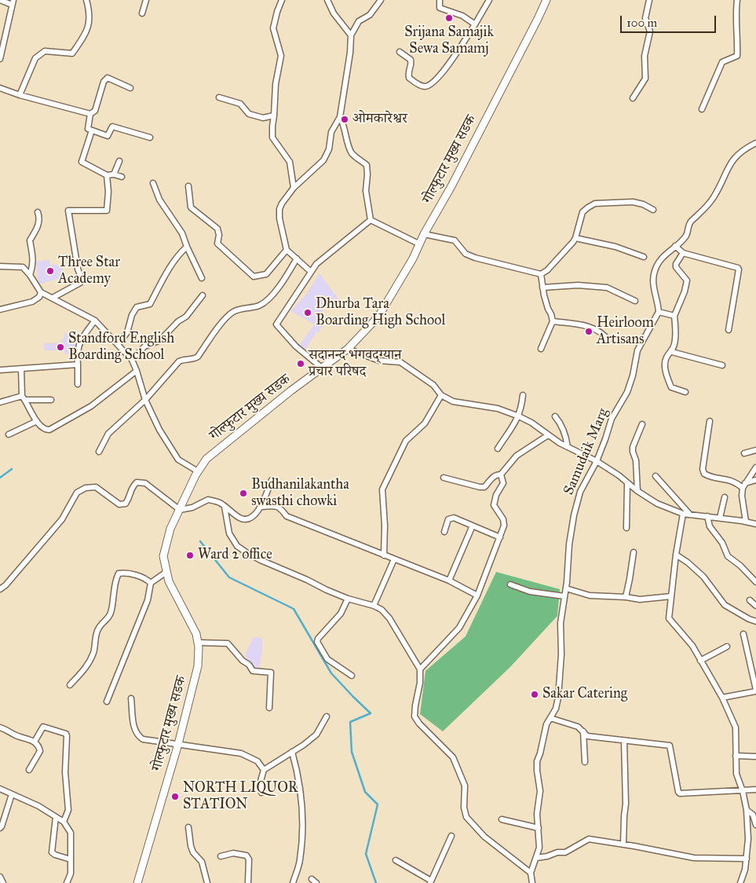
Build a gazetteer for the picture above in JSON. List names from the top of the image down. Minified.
{"streets":{"main road":["गोल्फुटार मुख्य सडक"],"street":["Samudaik Marg"]},"places":["Srijana Samajik Sewa Samamj","ओमकारेश्वर","Three Star Academy","Dhurba Tara Boarding High School","Heirloom Artisans","Standford English Boarding School","सदानन्द भगवद्ग्यान प्रचार परिषद","Budhanilakantha swasthi chowki","Ward 2 office","Sakar Catering","NORTH LIQUOR STATION"],"scale_bar":"100 m"}
